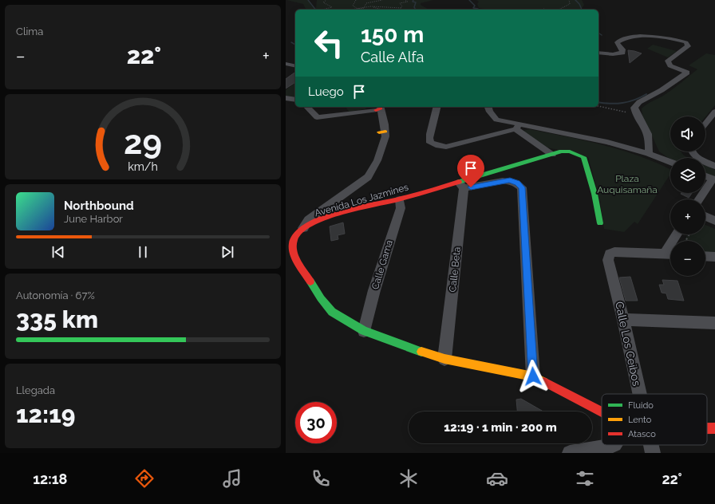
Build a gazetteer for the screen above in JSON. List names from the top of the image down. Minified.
{"streets":{"street":["Avenida Los Jazmines","Calle Gama","Calle Beta","Calle Los Ceibos"]},"crossings":[["Avenida Los Jazmines","Calle Gama"],["Avenida Los Jazmines","Calle Beta"]],"parks":["Plaza Auquisamaña"],"legend":["Fluido","Lento","Atasco"],"page":{"tile":["Clima",["Autonomía · 67%","335 km"],["Llegada","12:19"]],"turn":["150 m","Calle Alfa"],"heat":["−","22°","+"],"then":"Luego","map_buttons":["+","−"],"song":["Northbound","June Harbor"],"limit":"30","trip":"12:19 · 1 min · 200 m","tabs":["12:18","22°"],"gauge":["29","km/h"]}}
